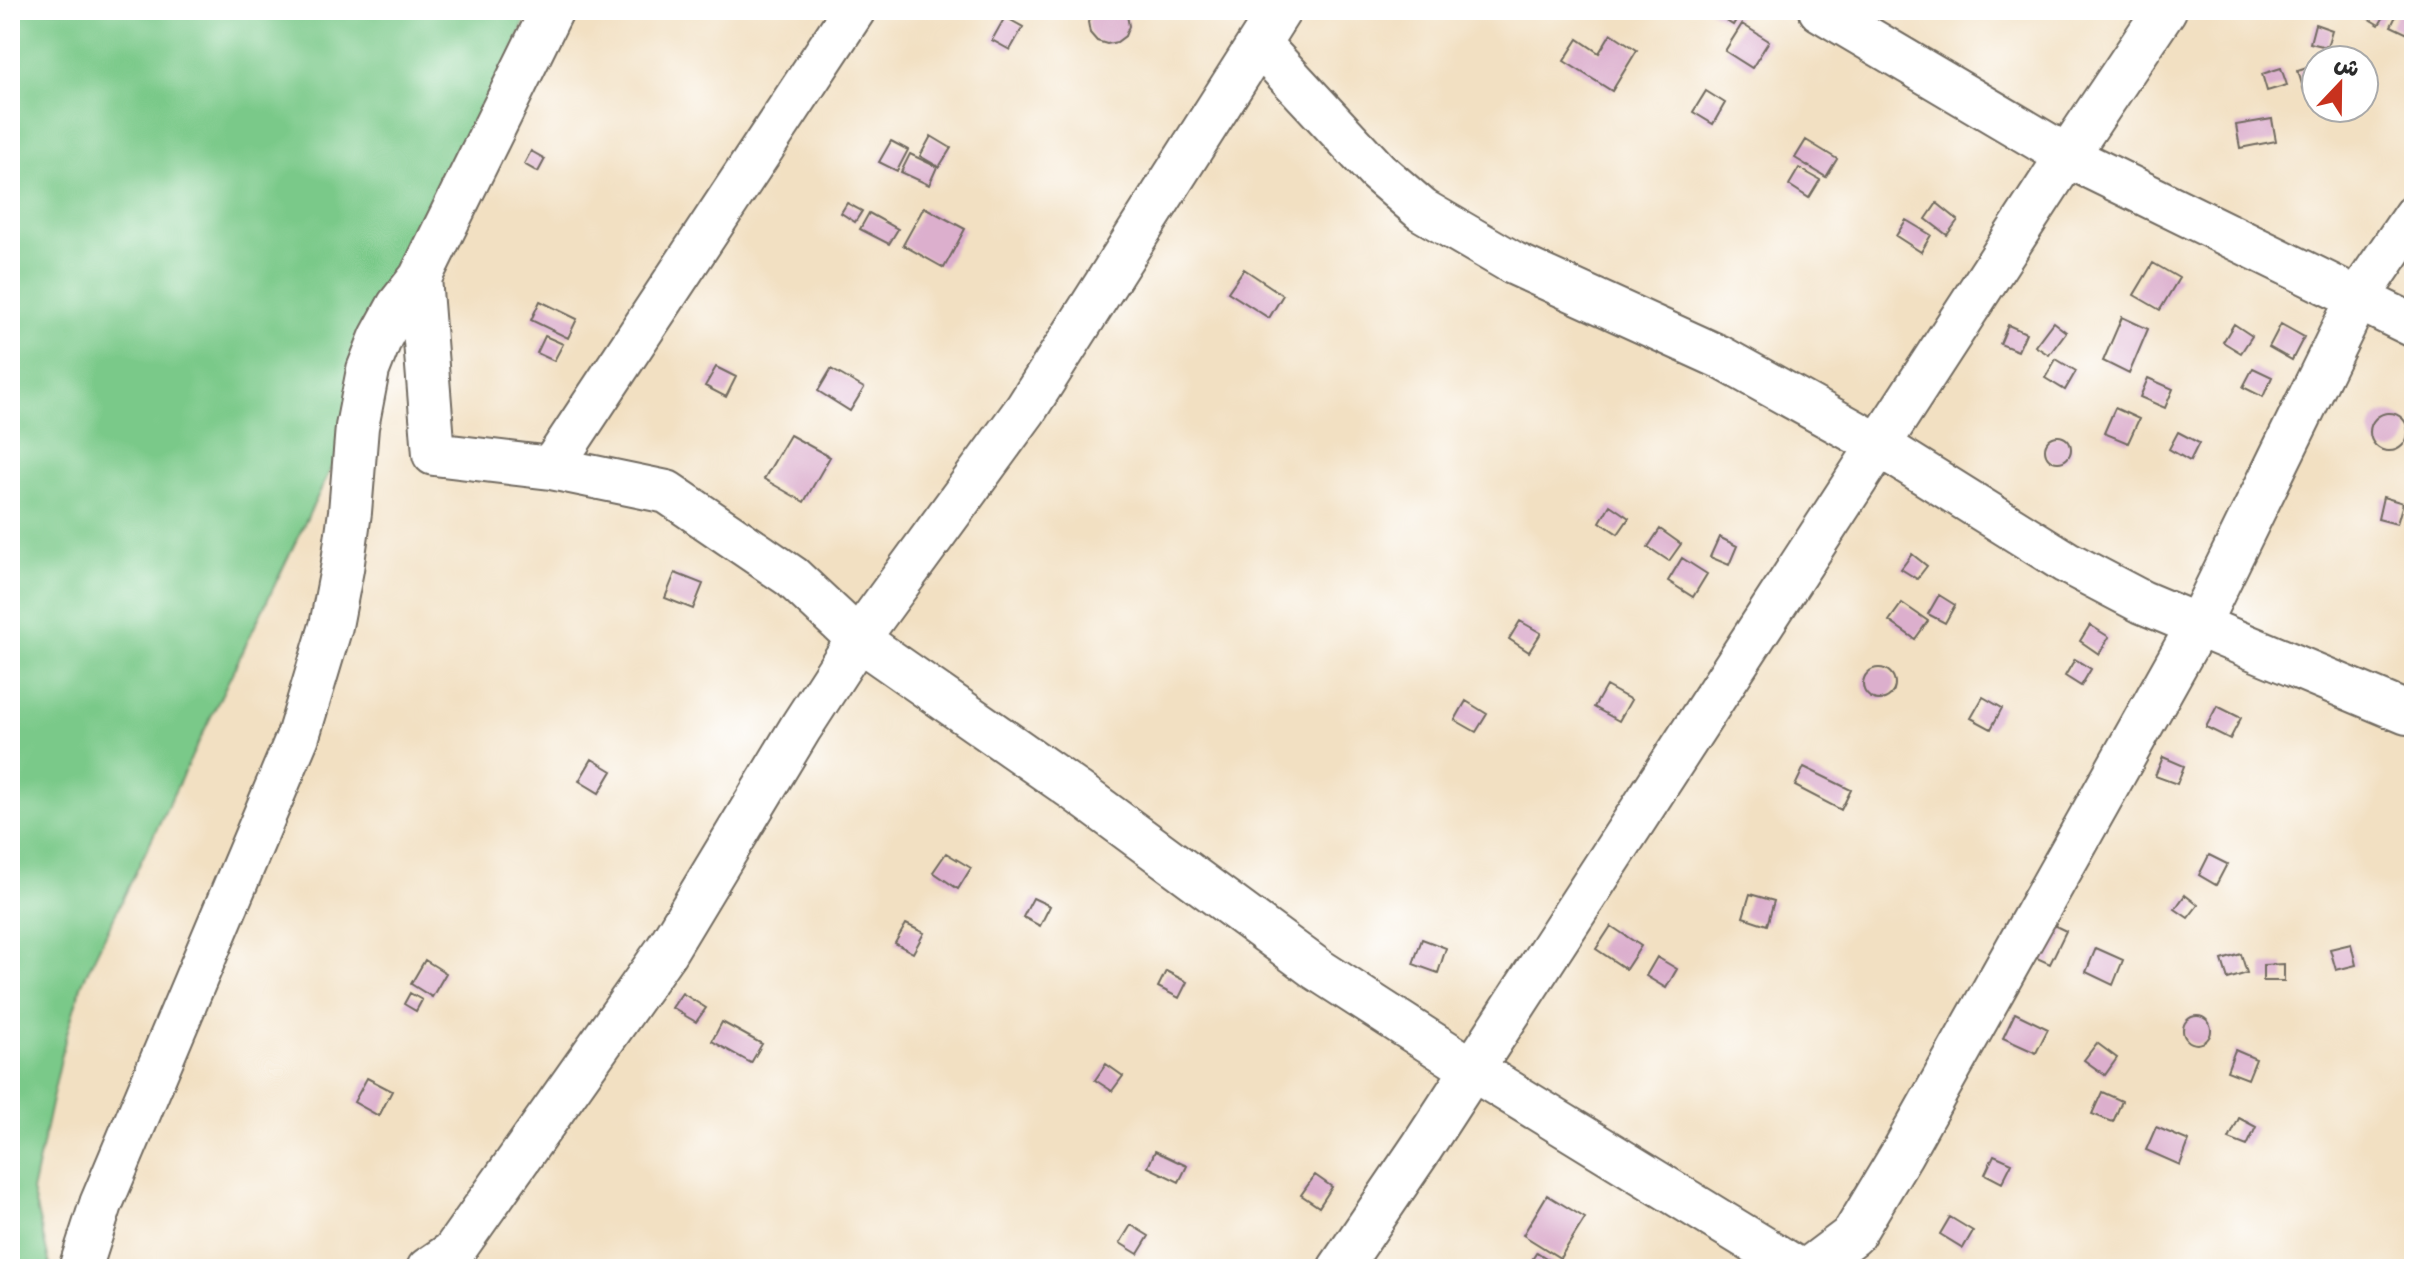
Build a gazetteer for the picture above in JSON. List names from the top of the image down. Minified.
{"north":"top"}
